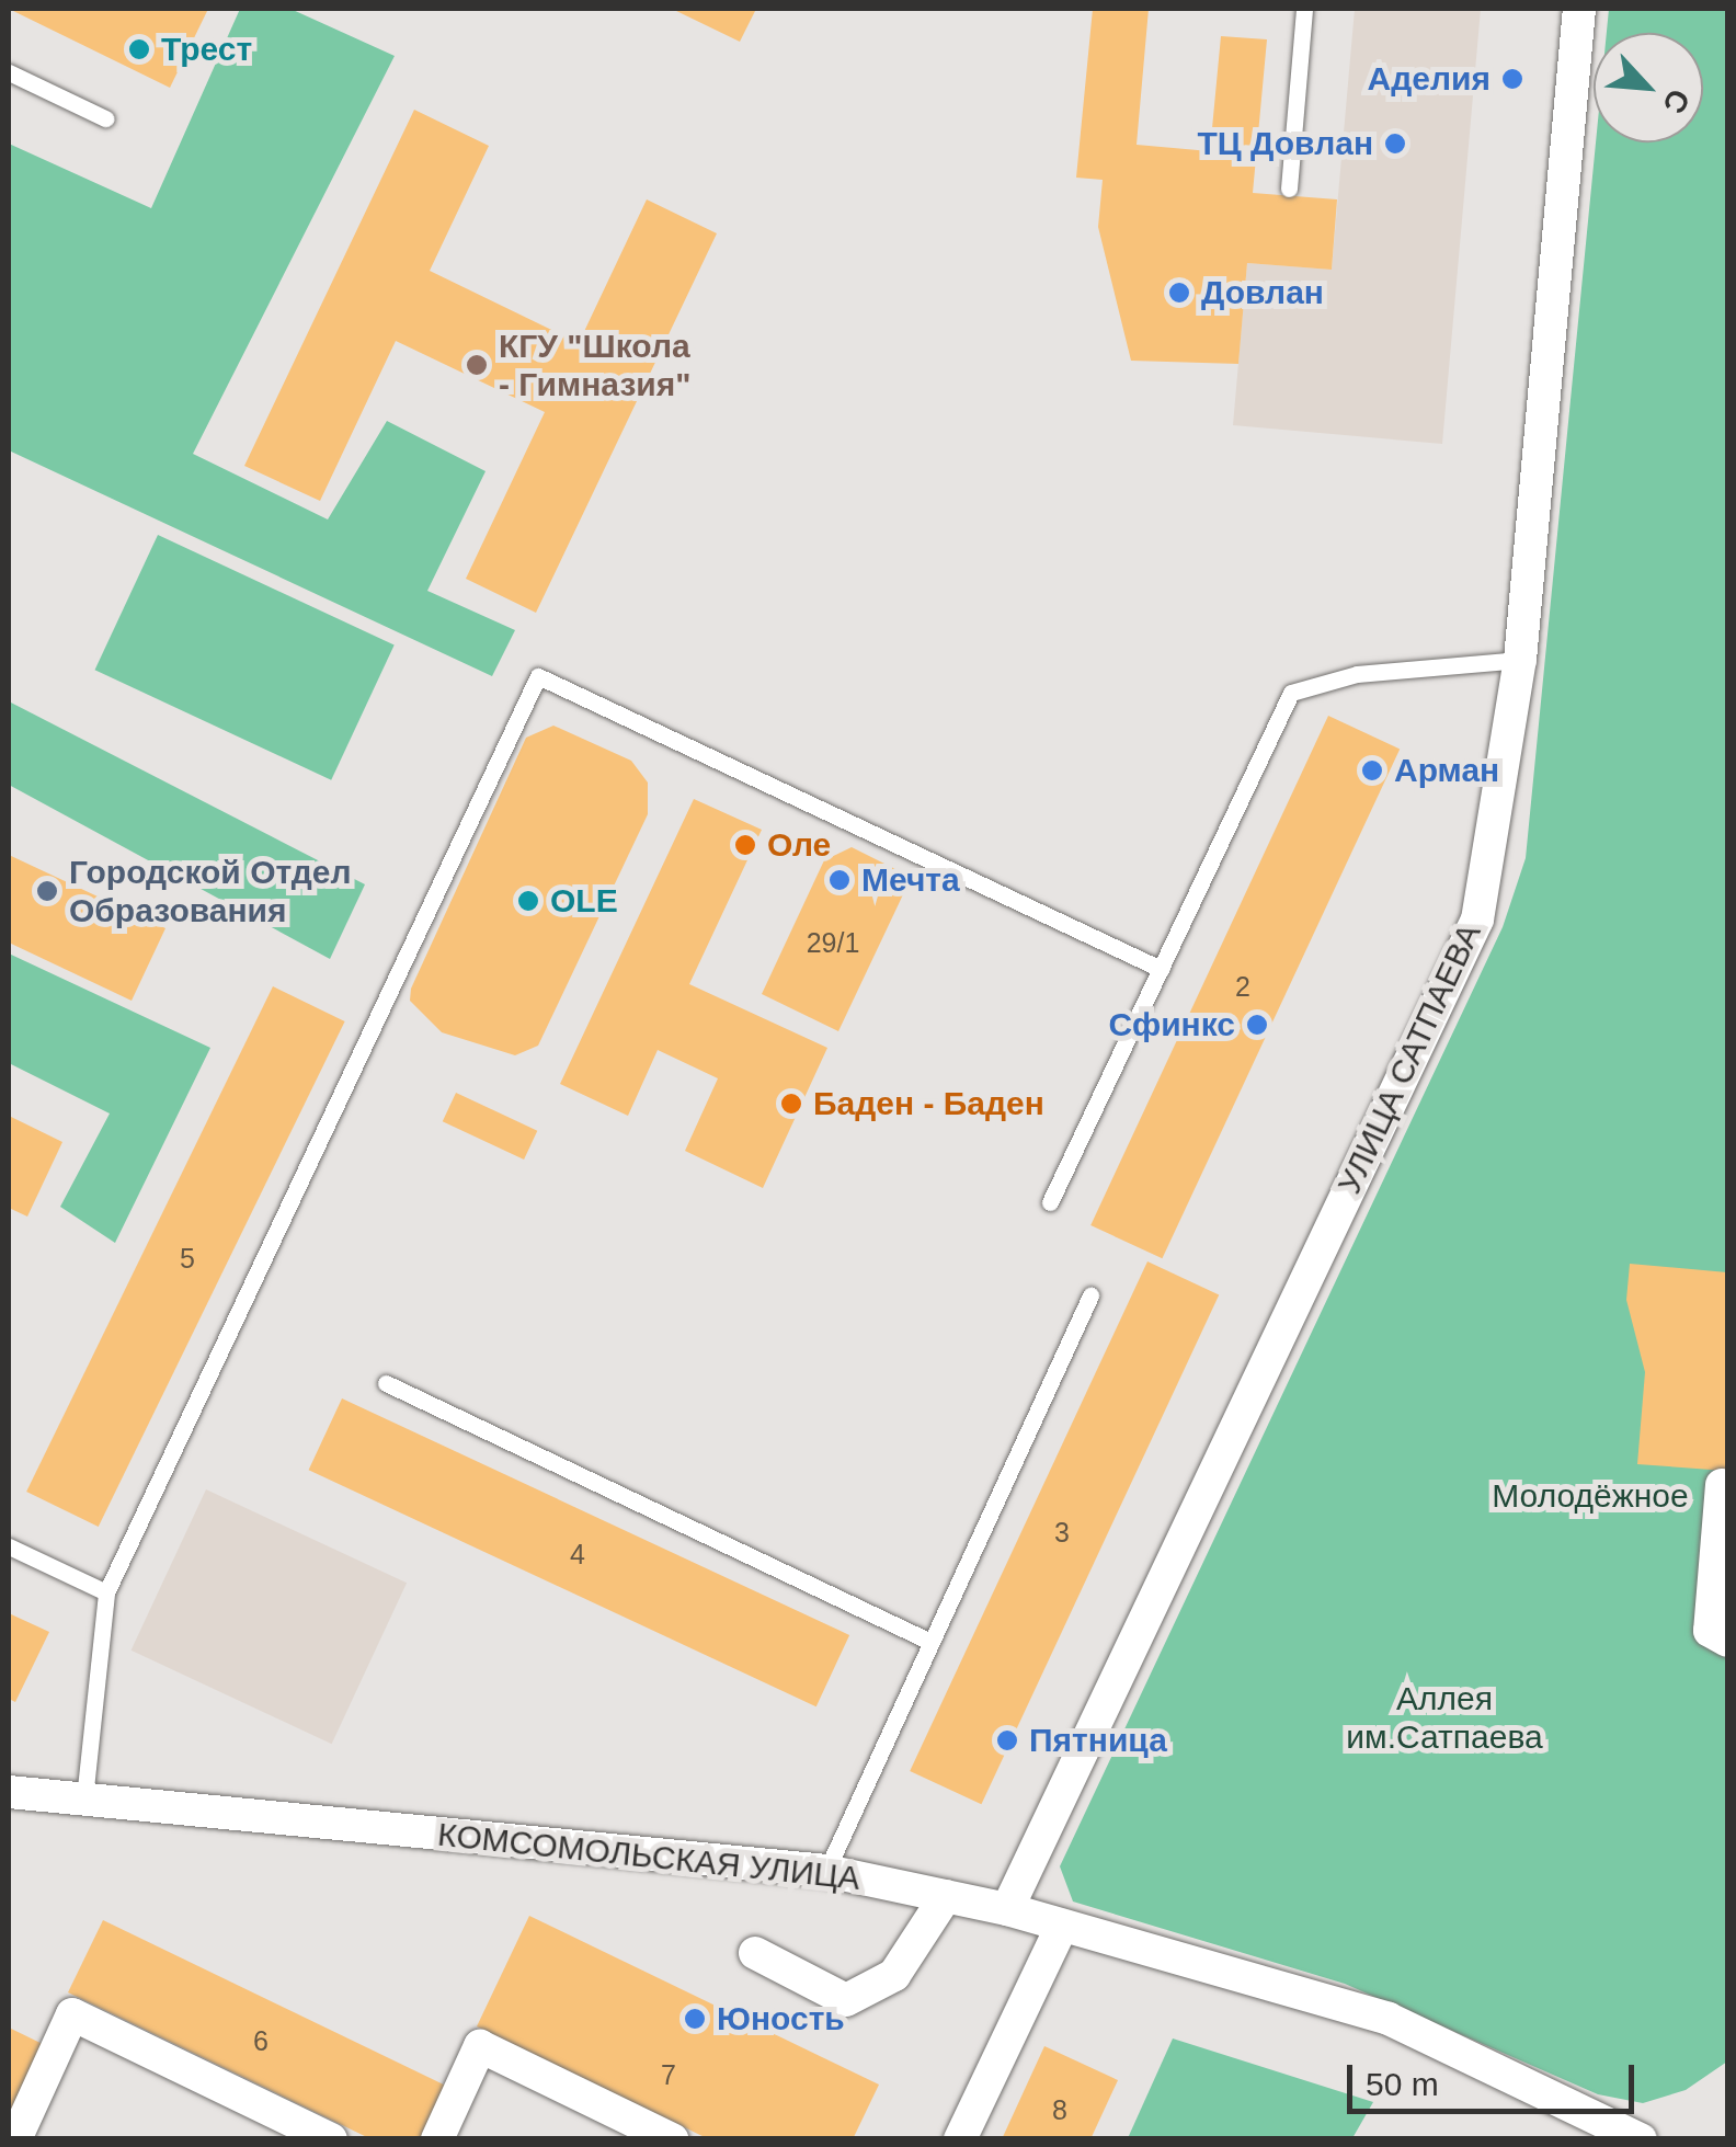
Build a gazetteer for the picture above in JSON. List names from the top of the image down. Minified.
{"streets":{"street":["УЛИЦА САТПАЕВА","КОМСОМОЛЬСКАЯ УЛИЦА"]},"crossings":[["УЛИЦА САТПАЕВА","КОМСОМОЛЬСКАЯ УЛИЦА"]],"parks":["Молодёжное","Аллея им.Сатпаева"],"places":["Трест","Аделия","ТЦ Довлан","Довлан","КГУ \"Школа - Гимназия\"","Арман","Оле","Мечта","Городской Отдел Образования","OLE","Сфинкс","Баден - Баден","Пятница","Юность"],"house_numbers":["29/1","2","5","3","4","6","7","8"],"scale_bar":"50 m","north":"bottom right"}
